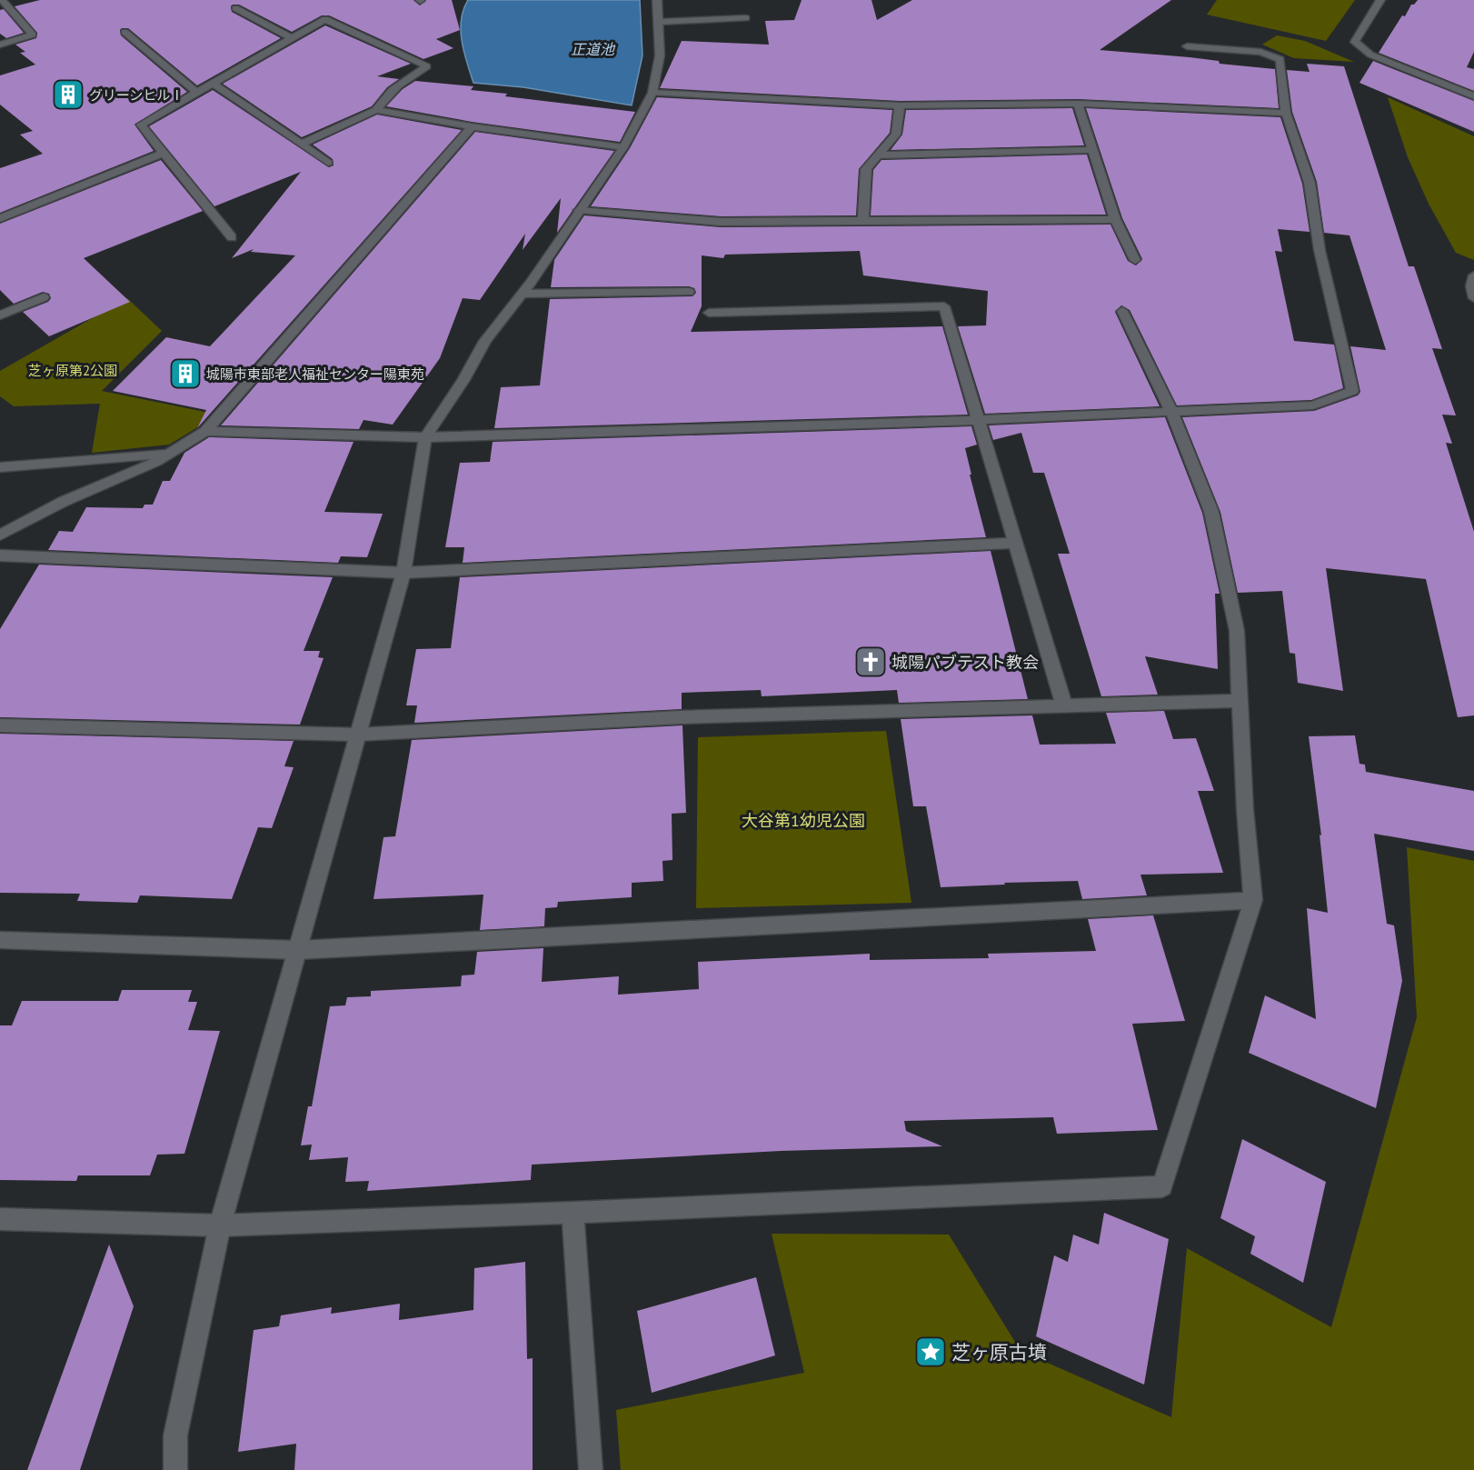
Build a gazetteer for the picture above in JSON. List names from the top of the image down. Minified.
{"water":["正道池"],"parks":["芝ヶ原第2公園","大谷第1幼児公園"],"places":{"building":["グリーンヒルⅠ","城陽市東部老人福祉センター陽東苑"],"church":["城陽パブテスト教会"],"place":["芝ヶ原古墳"]}}
